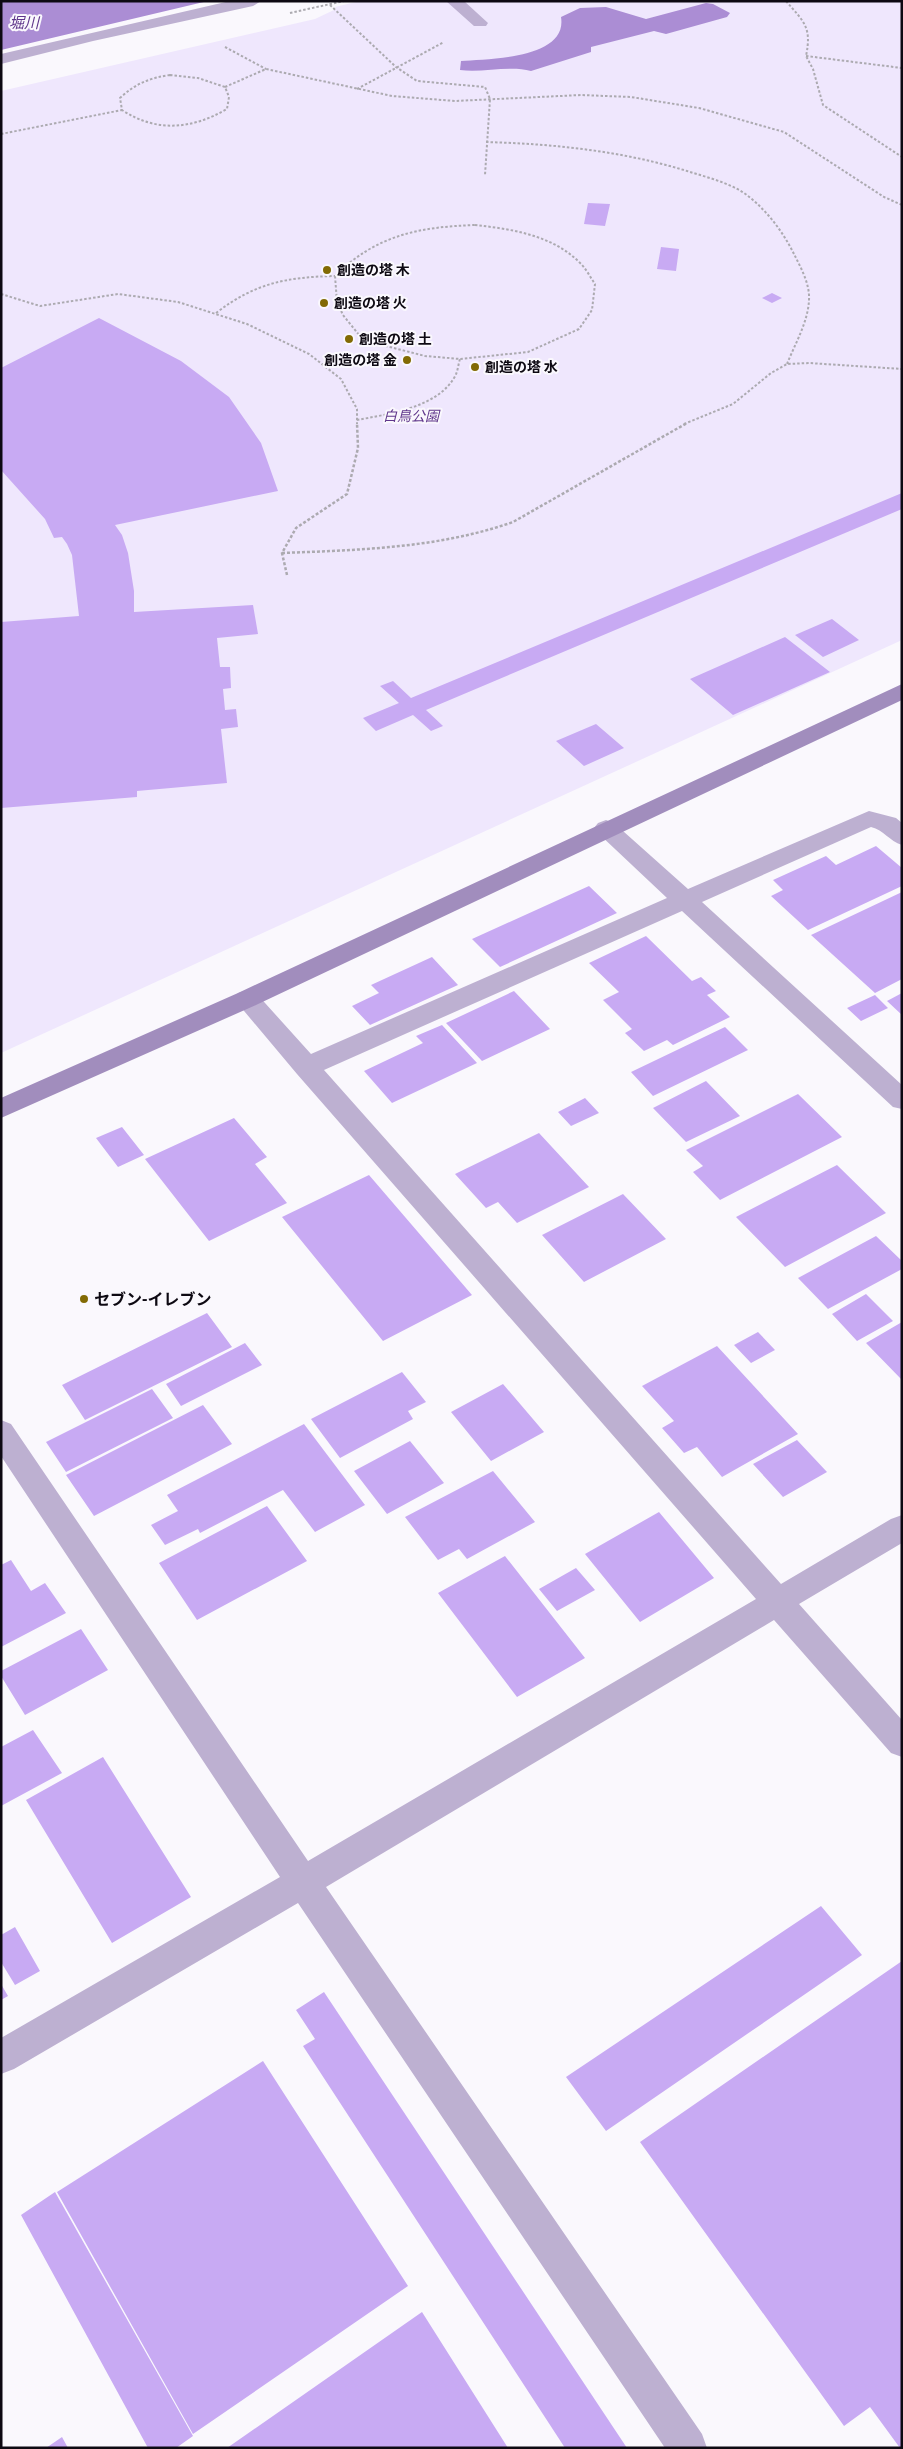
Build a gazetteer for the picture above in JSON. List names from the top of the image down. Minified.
{"water":["堀川"],"parks":["白鳥公園"],"places":["創造の塔 木","創造の塔 火","創造の塔 土","創造の塔 金","創造の塔 水","セブン-イレブン"]}
